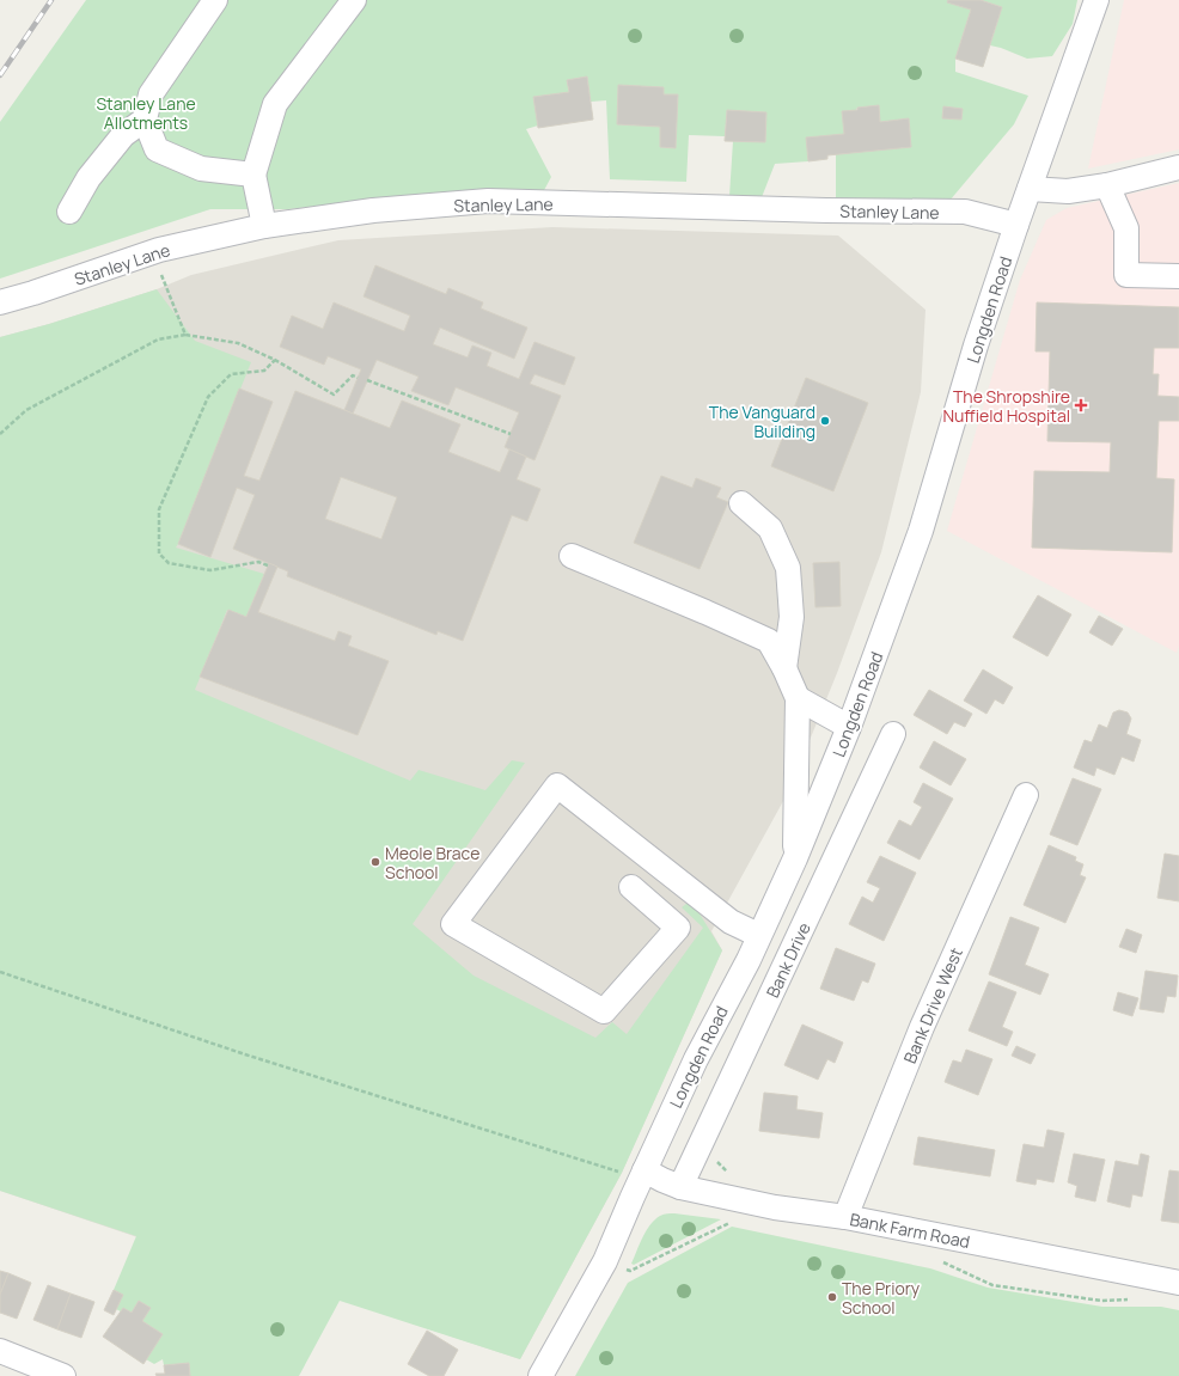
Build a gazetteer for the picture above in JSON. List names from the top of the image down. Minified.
{"streets":{"street":["Stanley Lane","Longden Road","Bank Drive","Bank Drive West","Bank Farm Road"]},"crossings":[["Stanley Lane","Longden Road"],["Longden Road","Bank Farm Road"],["Bank Drive","Bank Farm Road"],["Bank Drive West","Bank Farm Road"]],"parks":["Stanley Lane Allotments"],"places":{"health":["The Shropshire Nuffield Hospital"],"other":["The Vanguard Building","Meole Brace School","The Priory School"]}}
